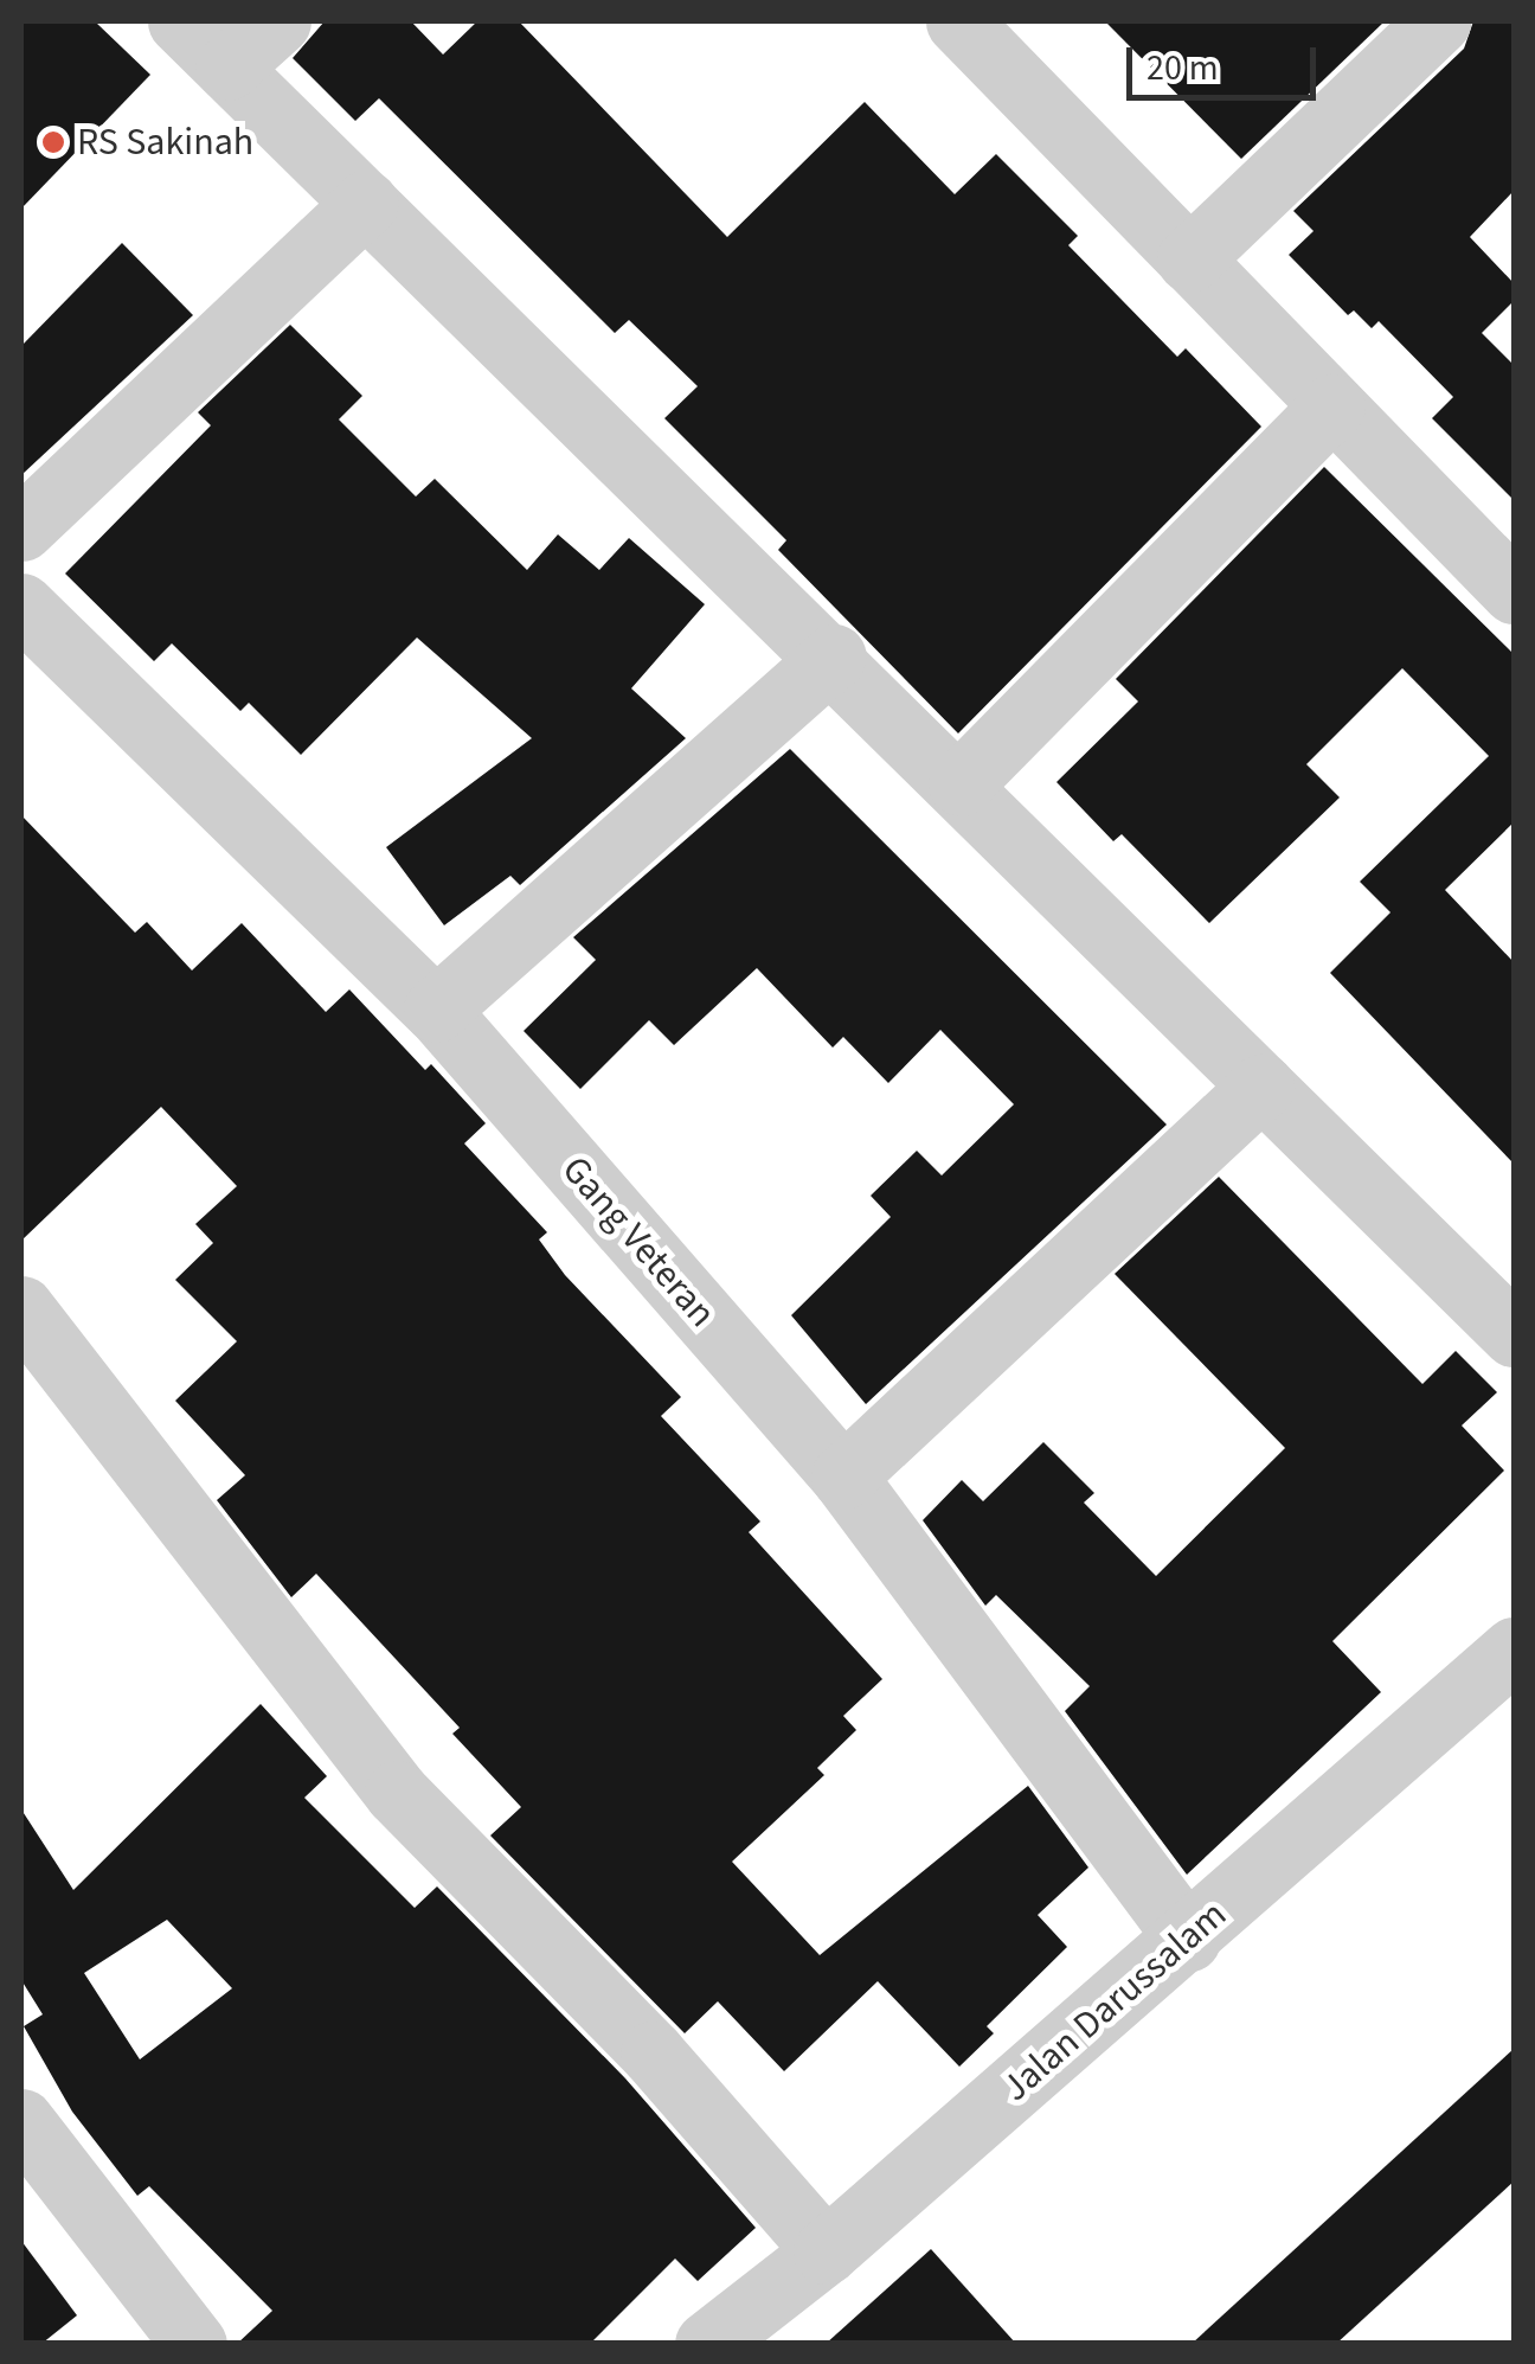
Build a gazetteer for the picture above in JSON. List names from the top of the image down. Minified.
{"streets":{"street":["Gang Veteran","Jalan Darussalam"]},"crossings":[["Gang Veteran","Jalan Darussalam"]],"places":["RS Sakinah"],"scale_bar":"20 m"}
